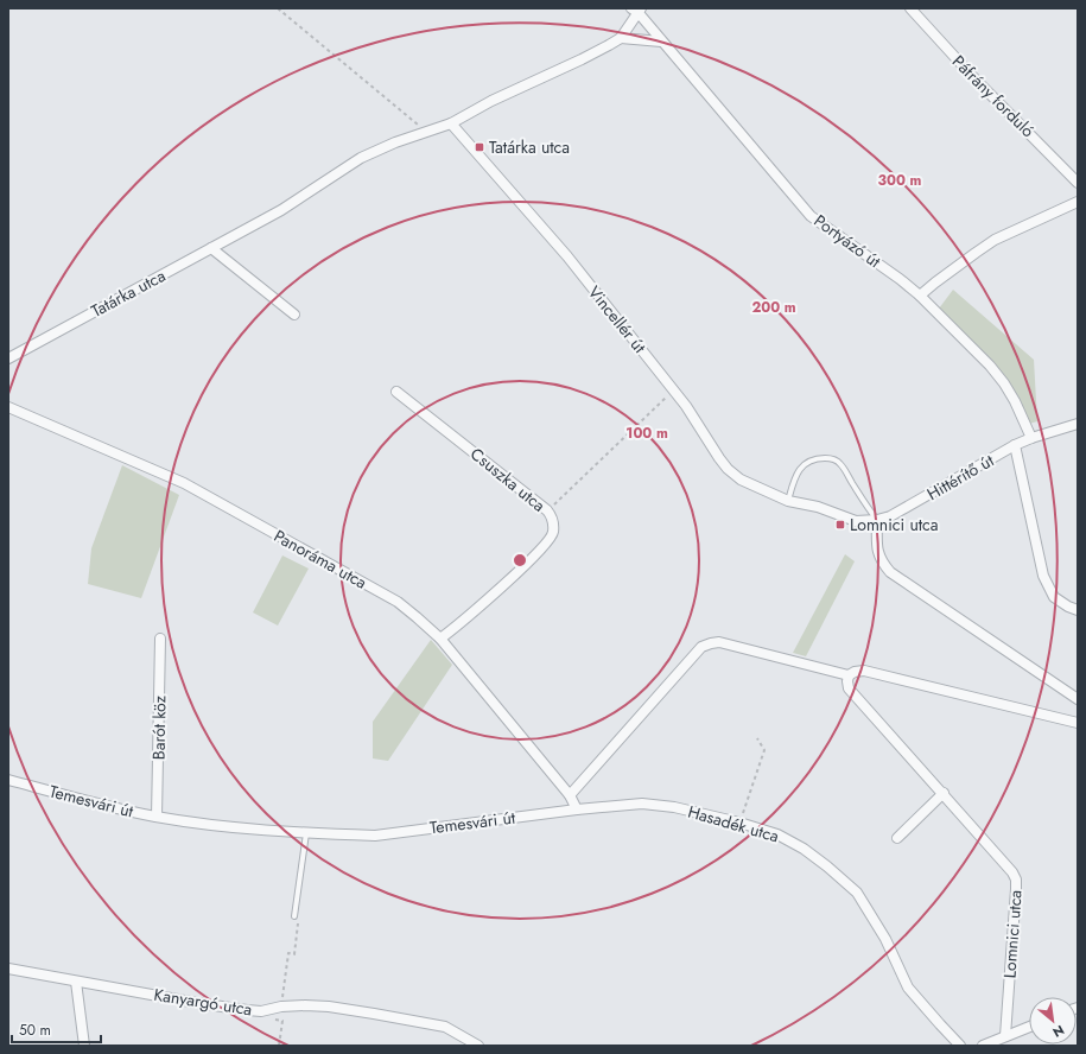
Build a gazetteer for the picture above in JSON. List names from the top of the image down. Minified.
{"streets":{"street":["Páfrány forduló","Portyázó út","Tatárka utca","Vincellér út","Hittérítő út","Csuszka utca","Panoráma utca","Barót köz","Temesvári út","Hasadék utca","Lomnici utca","Kanyargó utca"]},"crossings":[["Portyázó út","Tatárka utca"],["Portyázó út","Hittérítő út"],["Tatárka utca","Vincellér út"],["Vincellér út","Hittérítő út"],["Csuszka utca","Panoráma utca"],["Barót köz","Temesvári út"],["Temesvári út","Hasadék utca"]],"places":{"transit":["Tatárka utca","Lomnici utca"]},"scale_bar":"50 m","north":"bottom right","rings":["300 m","200 m","100 m"]}
